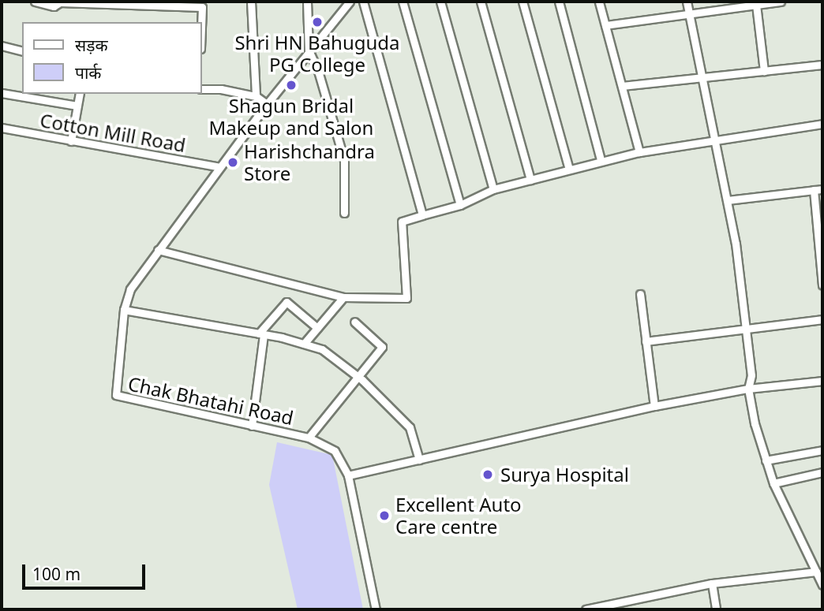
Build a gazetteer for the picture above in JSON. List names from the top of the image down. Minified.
{"streets":{"street":["Cotton Mill Road","Chak Bhatahi Road"]},"crossings":[["Cotton Mill Road","Chak Bhatahi Road"]],"places":["Shri HN Bahuguda PG College","Shagun Bridal Makeup and Salon","Harishchandra Store","Surya Hospital","Excellent Auto Care centre"],"legend":["सड़क","पार्क"],"scale_bar":"100 m"}
